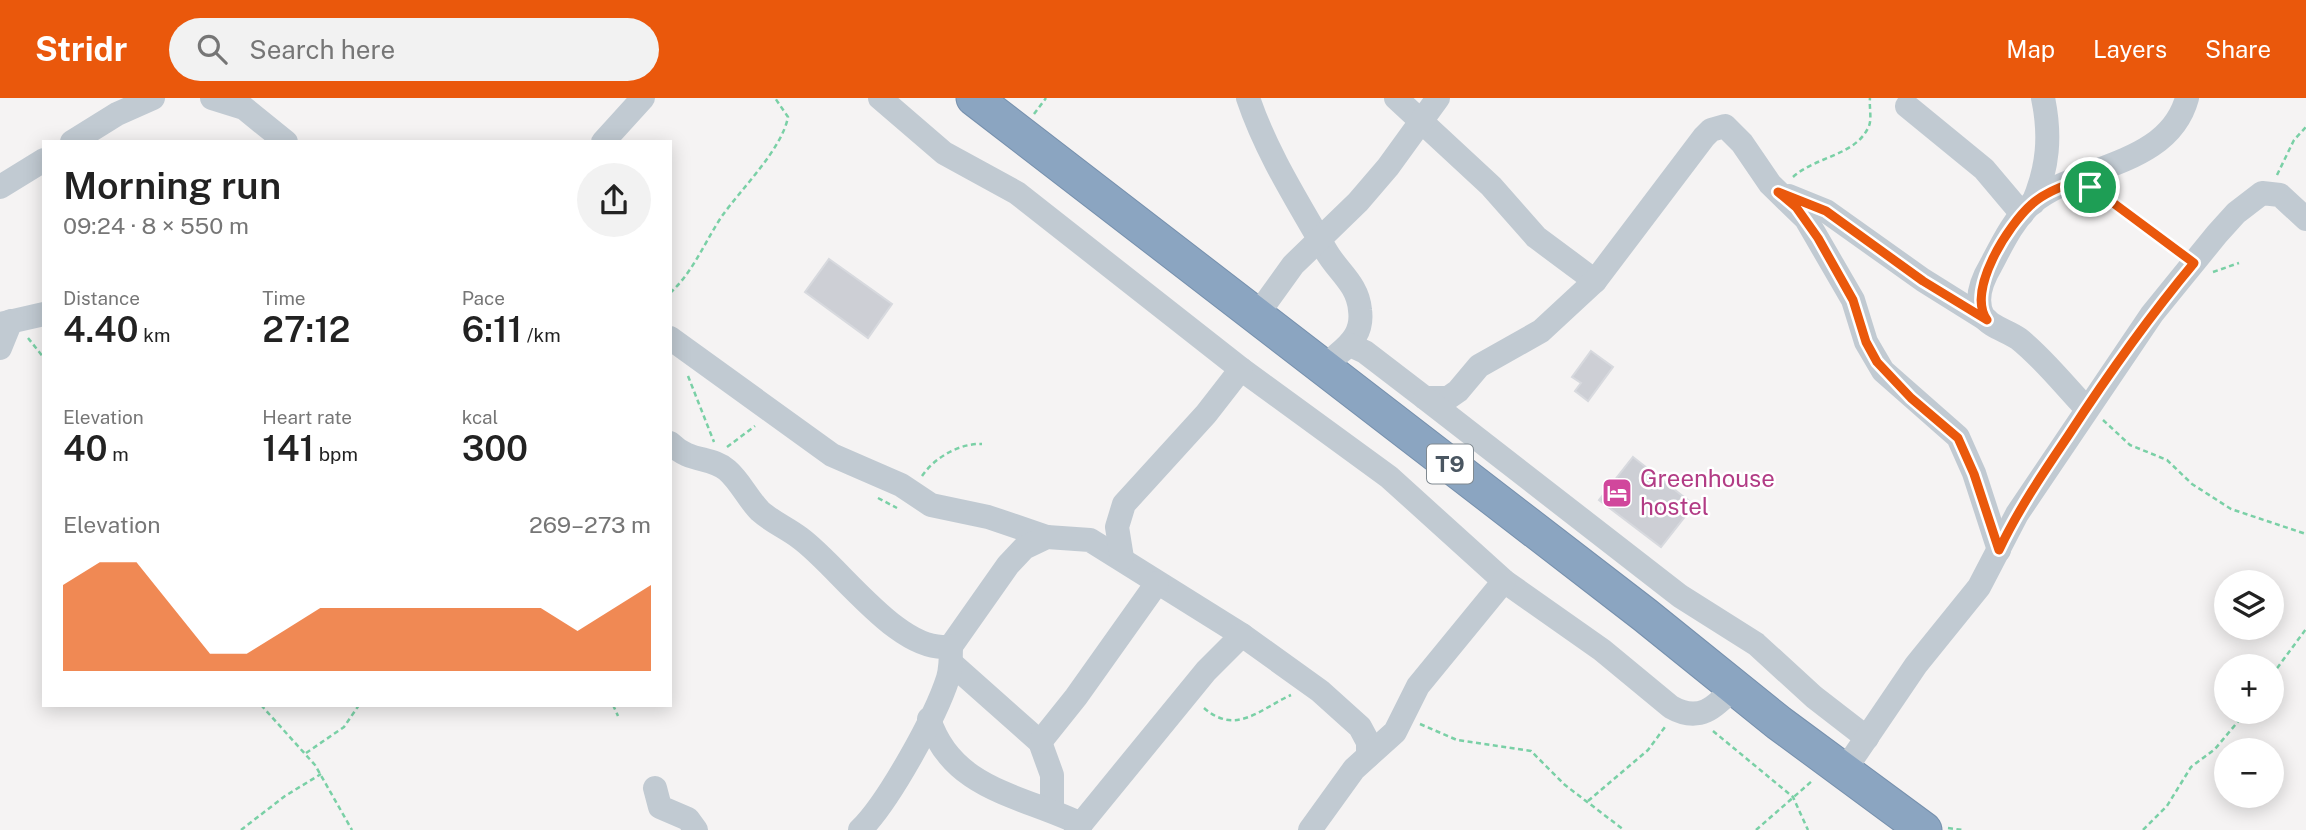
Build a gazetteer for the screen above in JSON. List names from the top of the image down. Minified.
{"streets":{"highway":["T9"]},"places":{"hotel":["Greenhouse hostel"]},"page":{"header":"Stridr","search":"Search here","nav":["Map","Layers","Share"],"heading":["Morning run","09:24 · 8 × 550 m"],"stats":[["Distance","4.40 km"],["Time","27:12"],["Pace","6:11 /km"],["Elevation","40 m"],["Heart rate","141 bpm"],["kcal","300"]],"chart":["Elevation","269–273 m"],"map_buttons":["+","−"]}}
